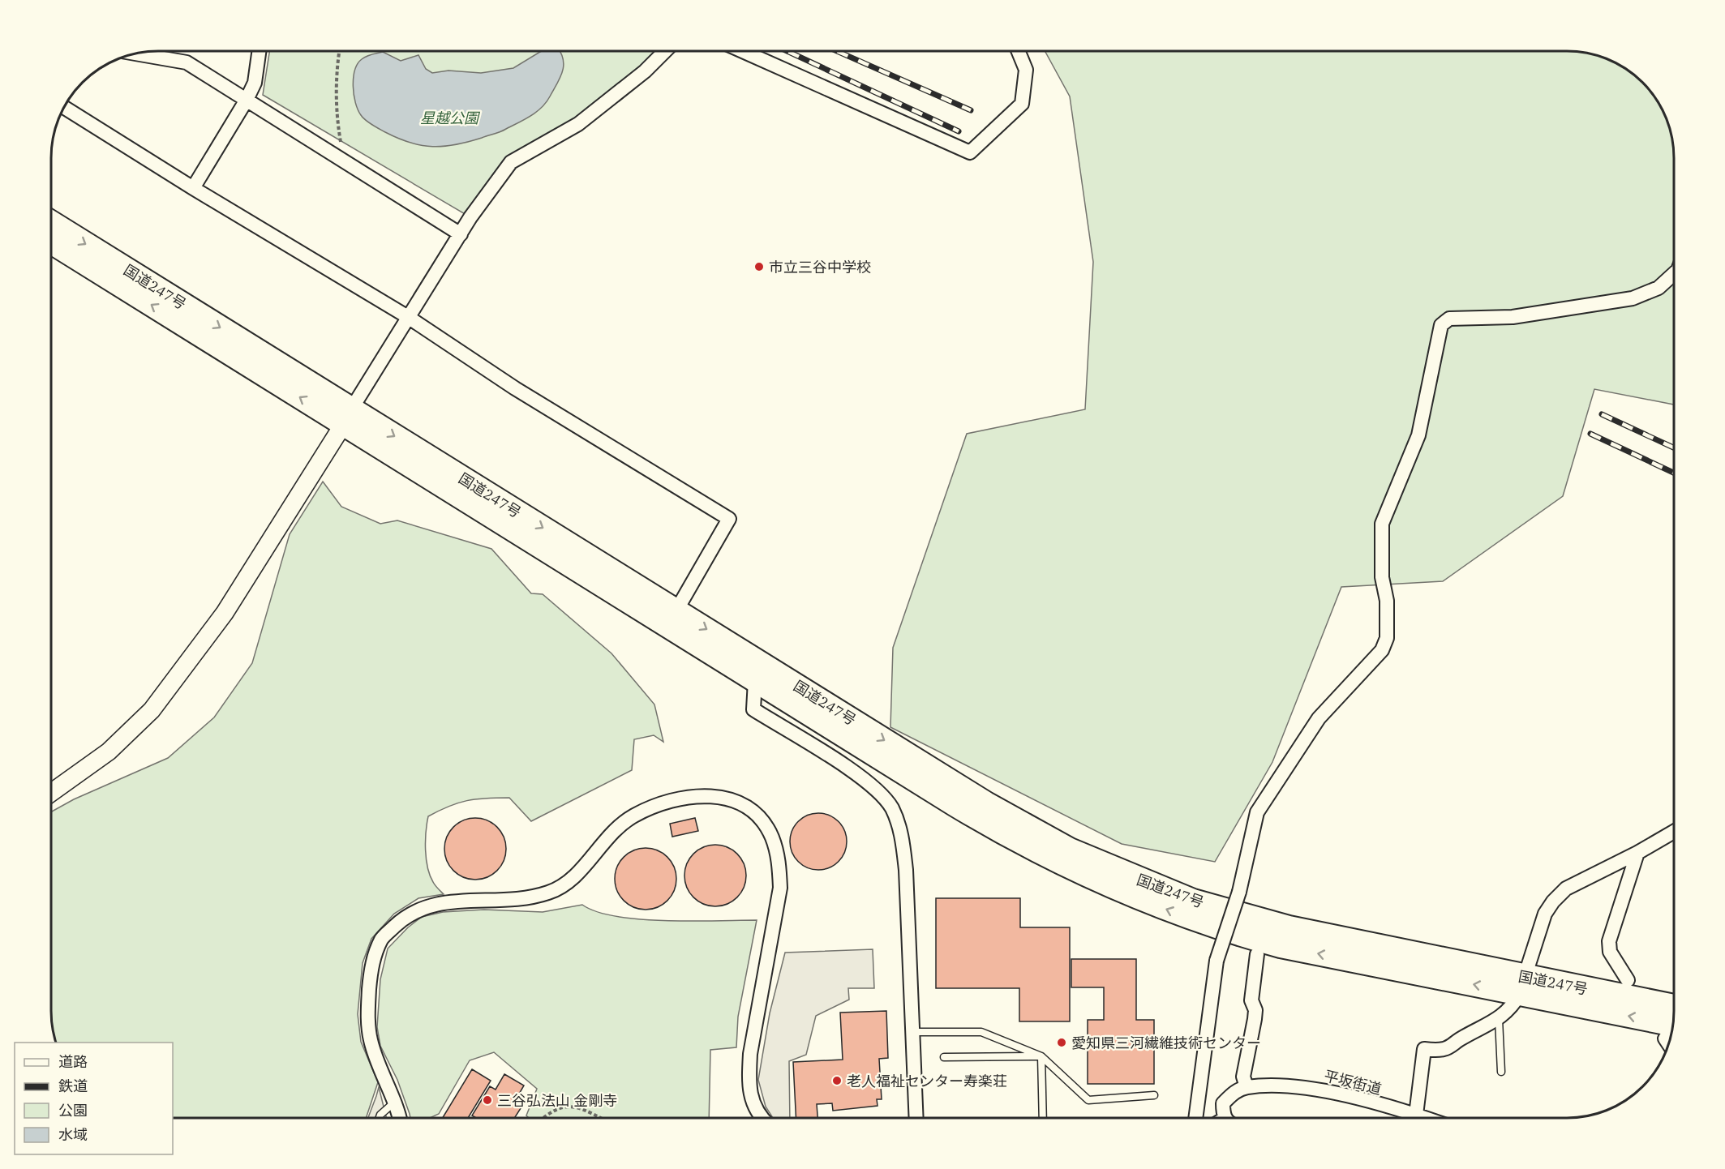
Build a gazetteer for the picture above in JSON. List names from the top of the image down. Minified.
{"streets":{"highway":["国道247号"],"street":["平坂街道"]},"parks":["星越公園"],"places":["市立三谷中学校","愛知県三河繊維技術センター","老人福祉センター寿楽荘","三谷弘法山 金剛寺"],"legend":["道路","鉄道","公園","水域"]}
